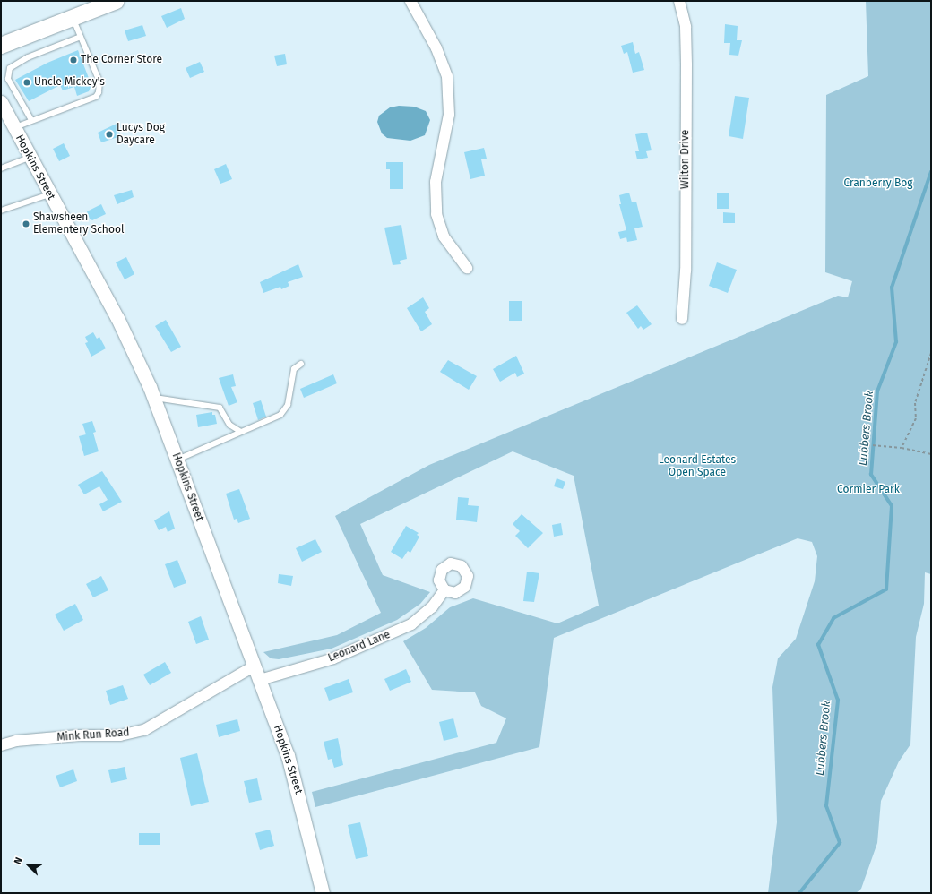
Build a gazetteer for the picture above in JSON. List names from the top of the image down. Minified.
{"streets":{"street":["Wilton Drive","Hopkins Street","Leonard Lane","Mink Run Road"]},"crossings":[["Hopkins Street","Leonard Lane"],["Hopkins Street","Mink Run Road"]],"water":["Lubbers Brook"],"parks":["Cranberry Bog","Leonard Estates Open Space","Cormier Park"],"places":["The Corner Store","Uncle Mickey's","Lucys Dog Daycare","Shawsheen Elementery School"],"north":"top left"}
